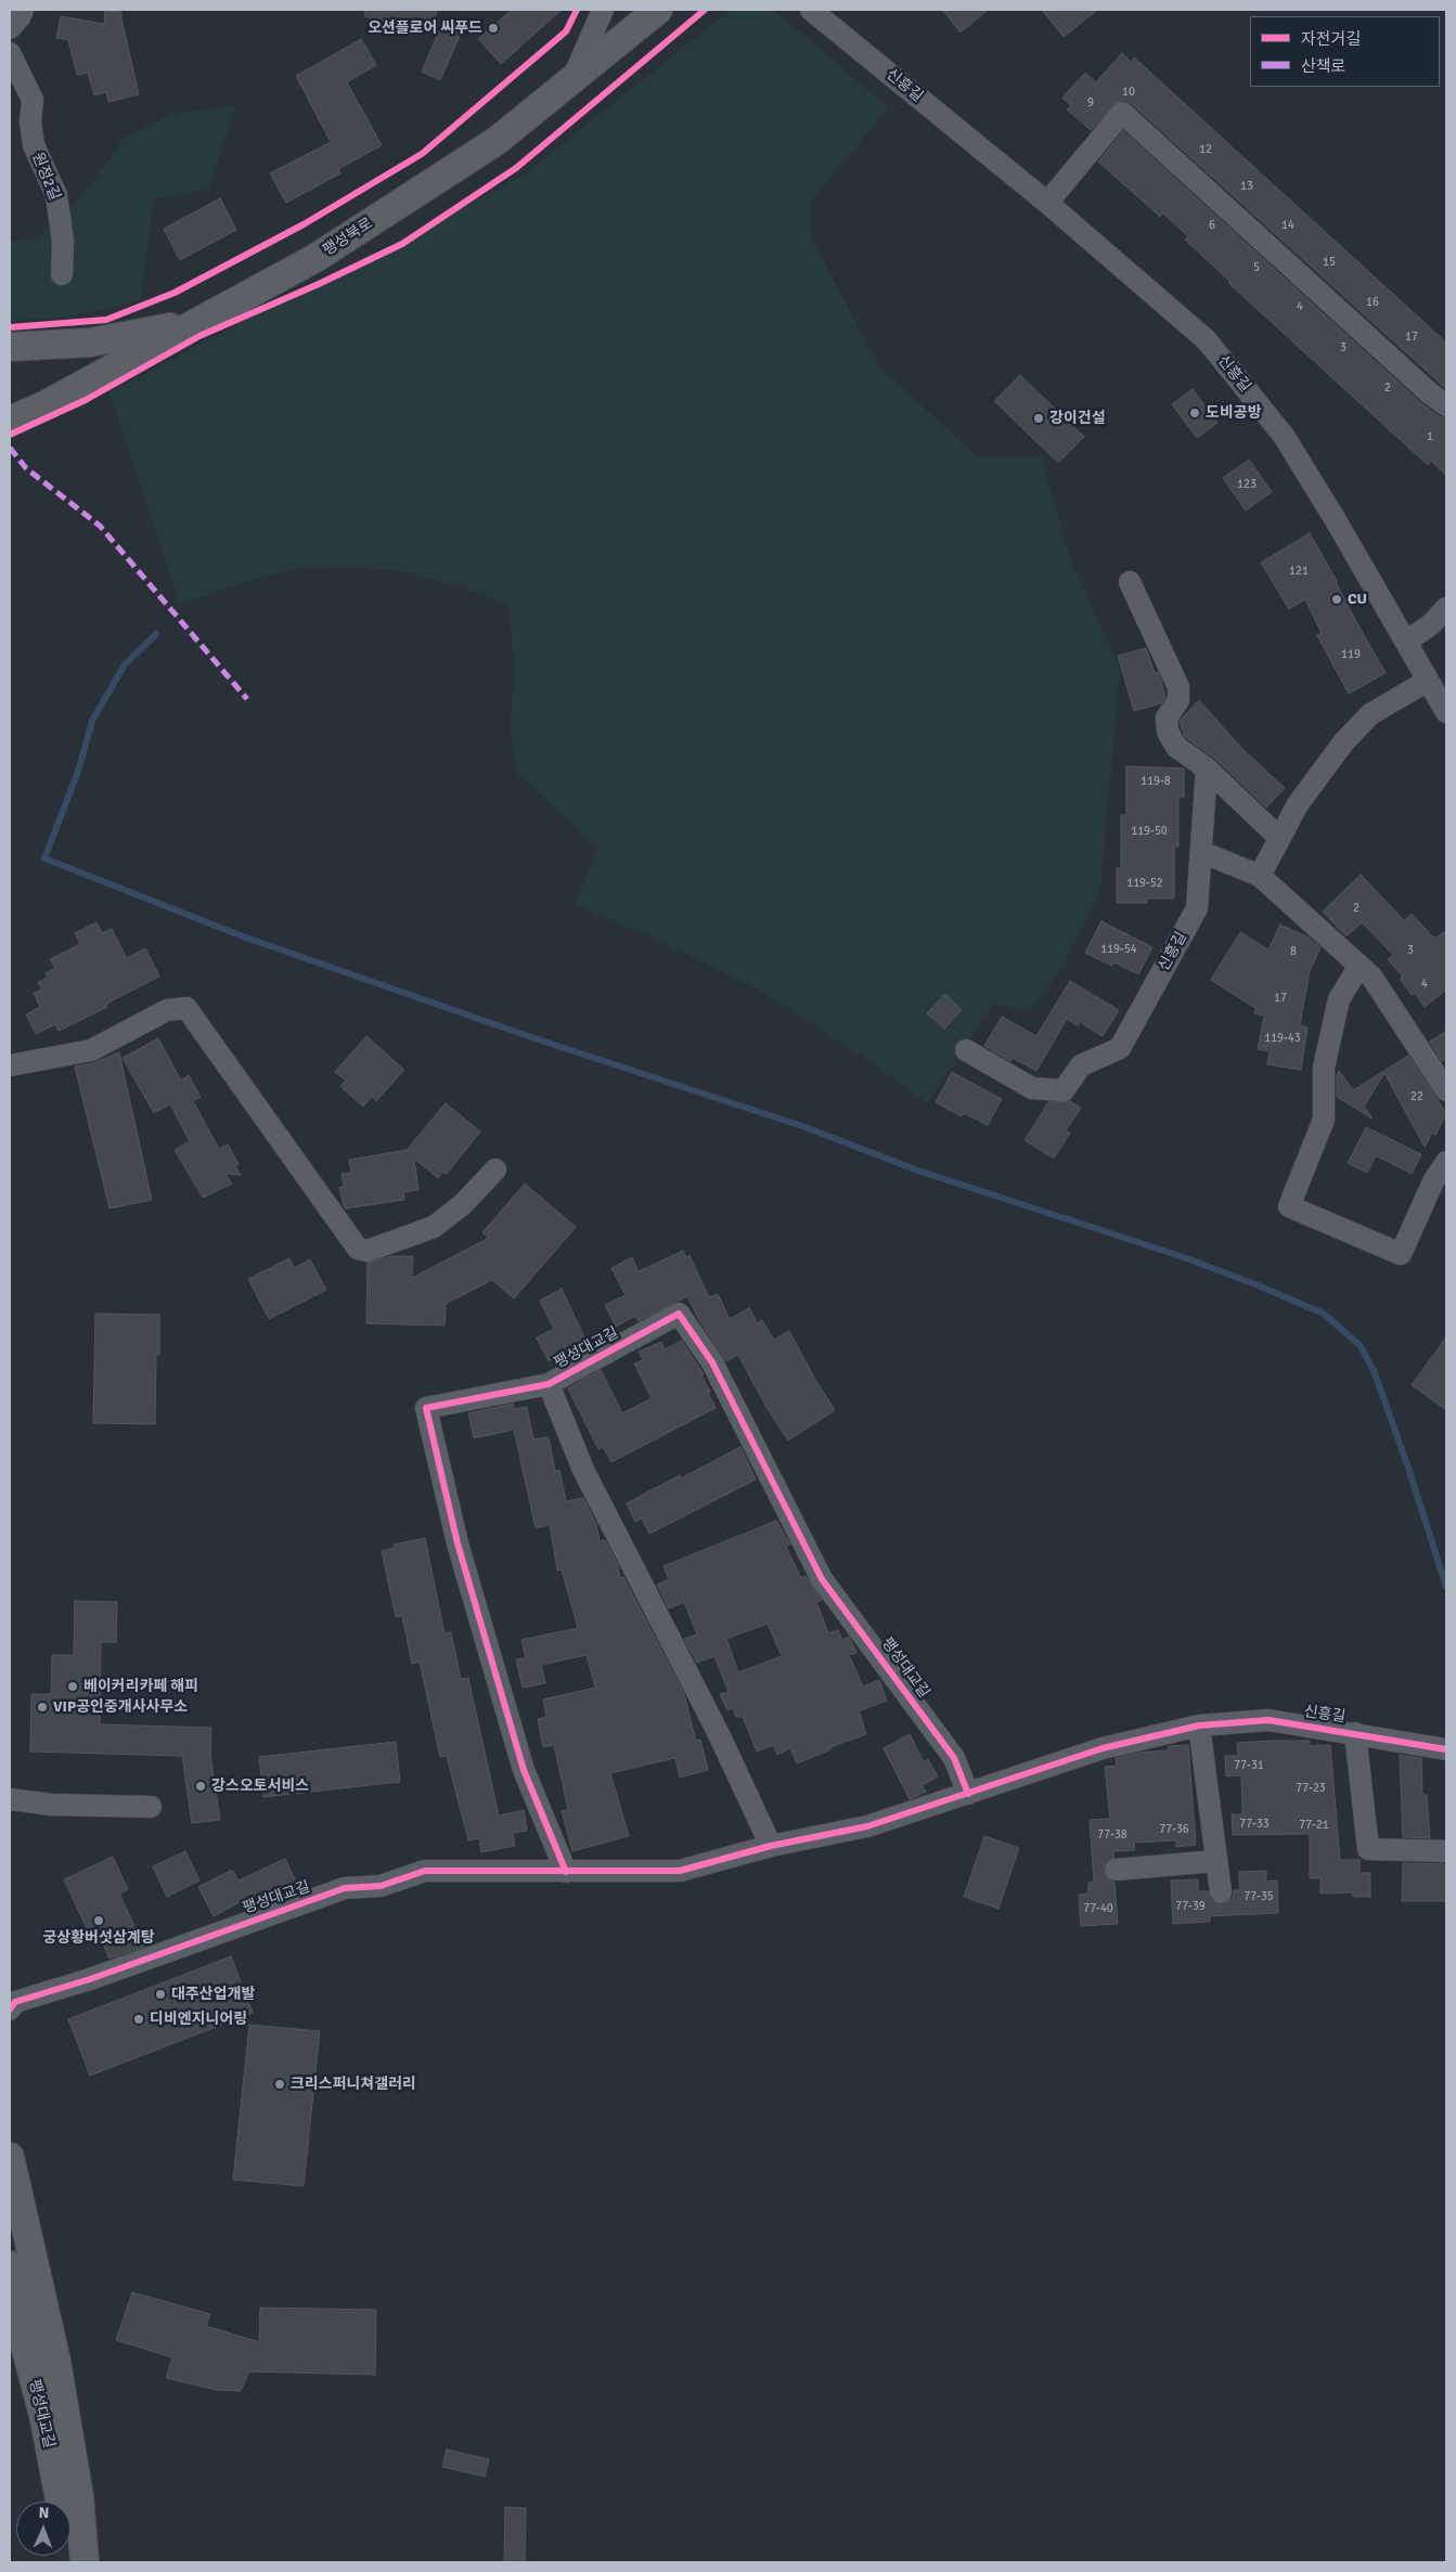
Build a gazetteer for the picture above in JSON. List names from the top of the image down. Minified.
{"streets":{"main road":["팽성북로","팽성대교길"],"street":["신흥길","원정2길"]},"crossings":[["신흥길","팽성대교길"]],"places":["오션플로어 씨푸드","도비공방","강이건설","CU","베이커리카페 해피","VIP공인중개사사무소","강스오토서비스","궁상황버섯삼계탕","대주산업개발","디비엔지니어링","크리스퍼니쳐갤러리"],"house_numbers":["10","9","12","13","6","14","15","5","16","4","17","3","2","1","123","121","119","119-8","119-50","119-52","2","119-54","3","8","4","17","119-43","22","77-31","77-23","77-33","77-21","77-36","77-38","77-35","77-39","77-40"],"legend":["자전거길","산책로"],"north":"top"}
